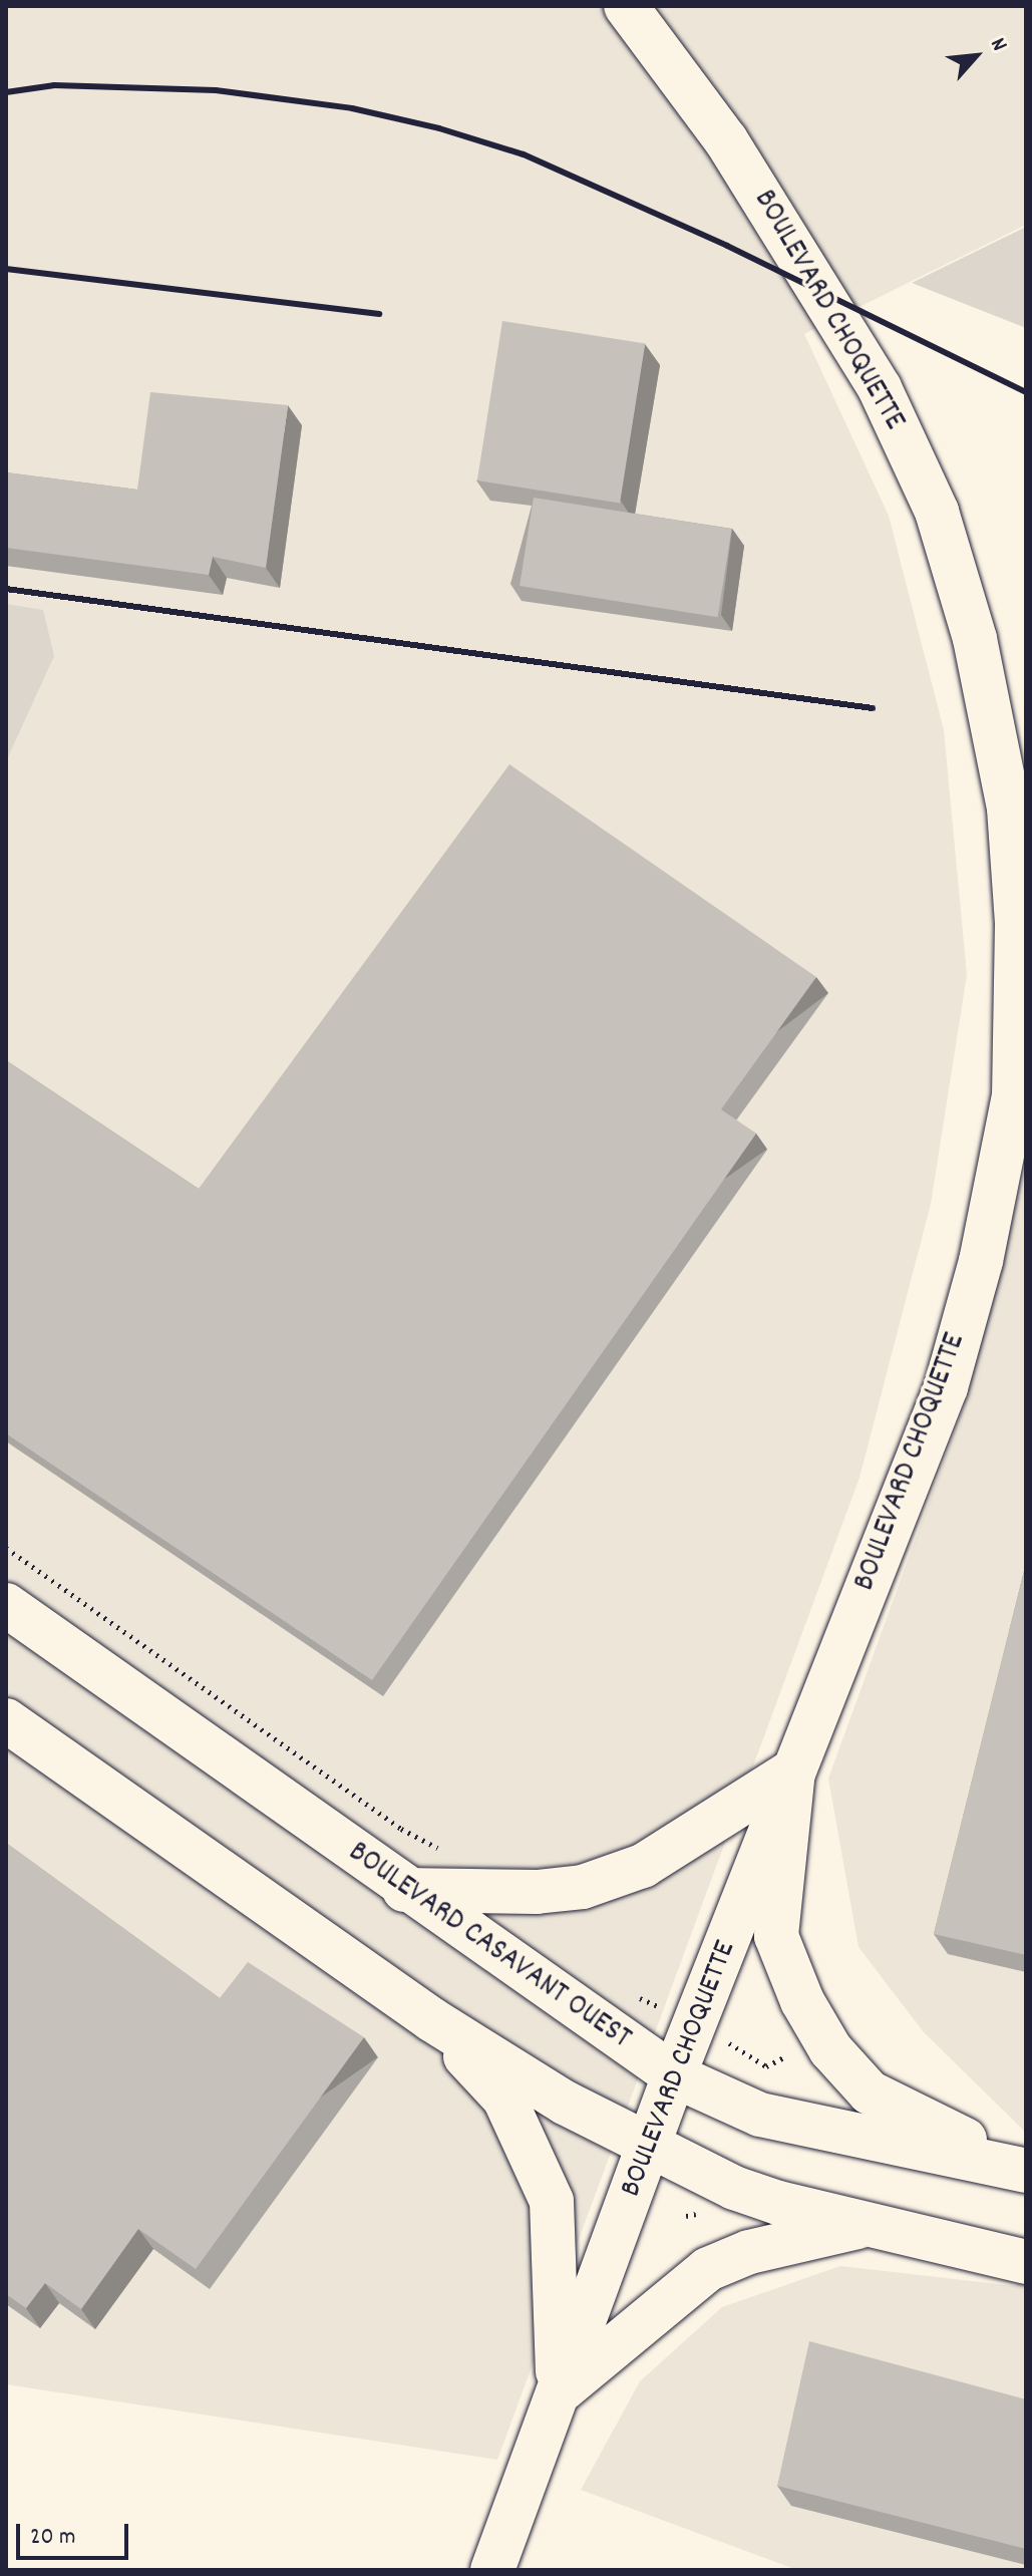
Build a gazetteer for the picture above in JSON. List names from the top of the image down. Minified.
{"streets":{"main road":["BOULEVARD CHOQUETTE","BOULEVARD CASAVANT OUEST"]},"crossings":[["BOULEVARD CHOQUETTE","BOULEVARD CASAVANT OUEST"]],"scale_bar":"20 m","north":"top right"}
